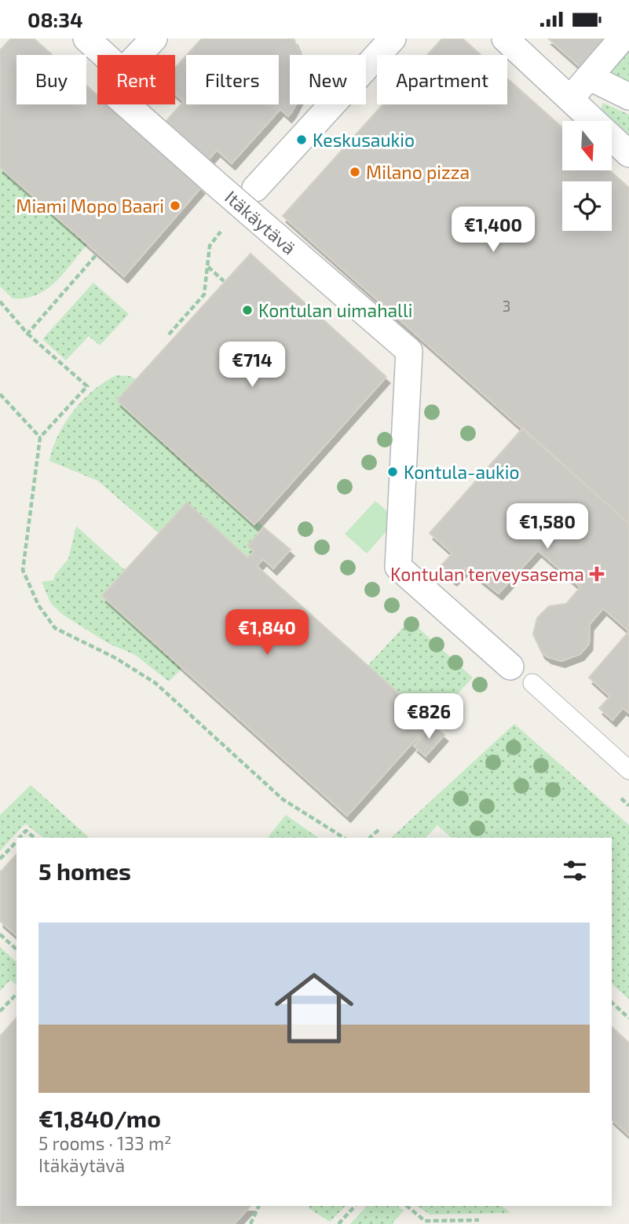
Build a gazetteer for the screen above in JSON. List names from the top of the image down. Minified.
{"streets":{"street":["Itäkäytävä"]},"places":{"other":["Keskusaukio","Milano pizza","Miami Mopo Baari","Kontulan uimahalli","Kontula-aukio"],"health":["Kontulan terveysasema"]},"house_numbers":["3"],"north":"bottom","page":{"status":"08:34","chip":["Buy","Rent","Filters","New","Apartment"],"price":["€1,400","€714","€1,580","€1,840","€826"],"heading":"5 homes","list":[{"name":"€1,840/mo","note":"5 rooms · 133 m² · Itäkäytävä"}]}}
